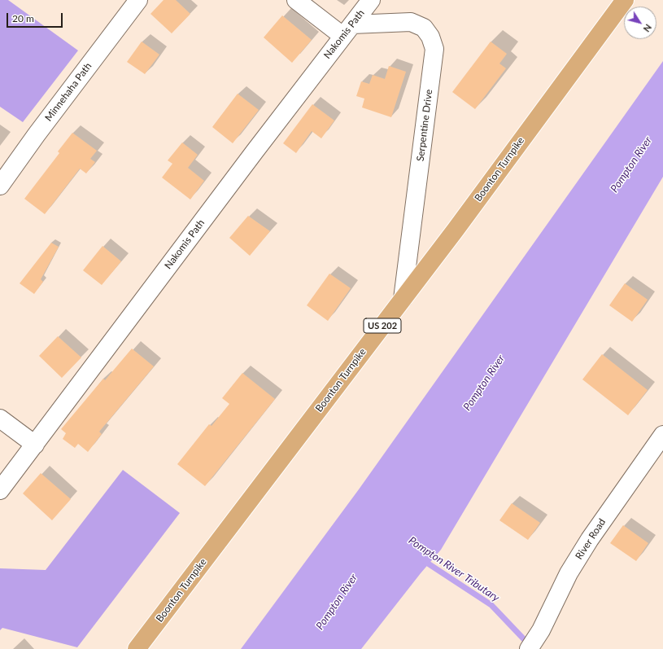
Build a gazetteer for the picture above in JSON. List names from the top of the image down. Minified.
{"streets":{"main road":["Boonton Turnpike","US 202"],"street":["Nakomis Path","Minnehaha Path","Serpentine Drive","River Road"]},"crossings":[["Nakomis Path","Serpentine Drive"],["Serpentine Drive","Boonton Turnpike"]],"water":["Pompton River","Pompton River Tributary"],"scale_bar":"20 m","north":"bottom right"}
